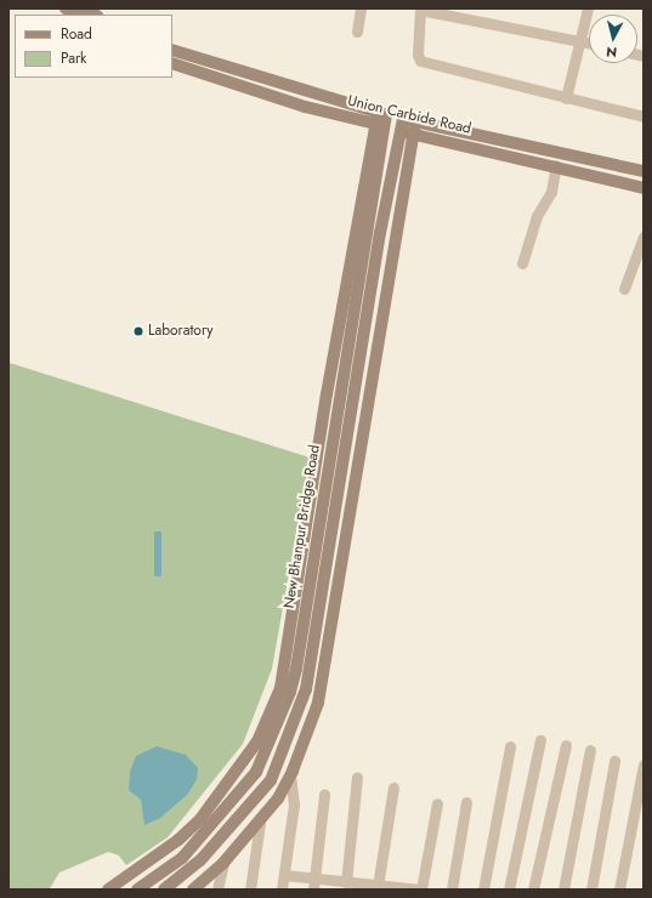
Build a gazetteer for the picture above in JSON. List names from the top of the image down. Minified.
{"streets":{"street":["Union Carbide Road","New Bhanpur Bridge Road"]},"crossings":[["Union Carbide Road","New Bhanpur Bridge Road"]],"places":["Laboratory"],"legend":["Road","Park"],"north":"bottom"}
